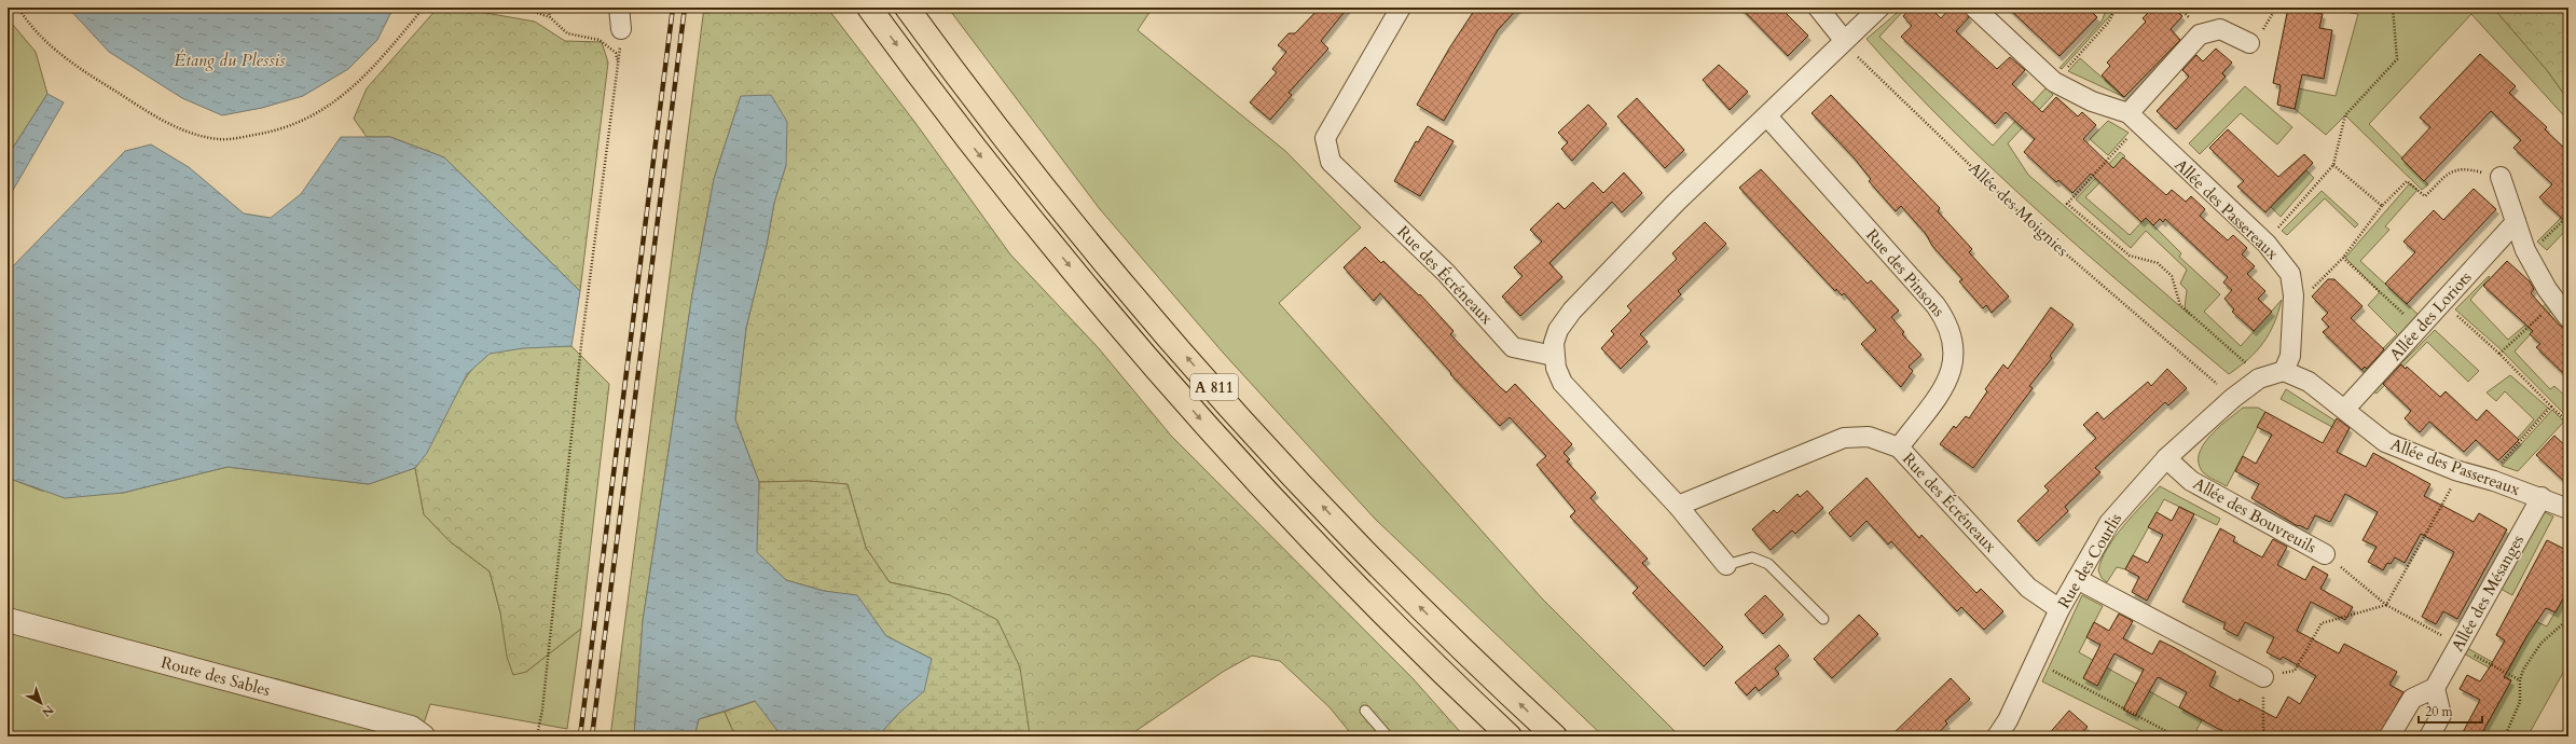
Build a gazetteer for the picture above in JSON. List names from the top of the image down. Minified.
{"streets":{"highway":["A 811"],"street":["Allée des Passereaux","Rue des Pinsons","Rue des Écréneaux","Allée des Loriots","Allée des Bouvreuils","Rue des Courlis","Allée des Mésanges","Route des Sables"],"path":["Allée des Moignies"]},"crossings":[["Allée des Moignies","Rue des Courlis"],["Allée des Passereaux","Allée des Loriots"],["Allée des Passereaux","Rue des Courlis"],["Allée des Passereaux","Allée des Mésanges"],["Rue des Pinsons","Rue des Écréneaux"],["Rue des Écréneaux","Rue des Courlis"],["Allée des Bouvreuils","Rue des Courlis"]],"water":["Étang du Plessis"],"scale_bar":"20 m","north":"bottom right"}
